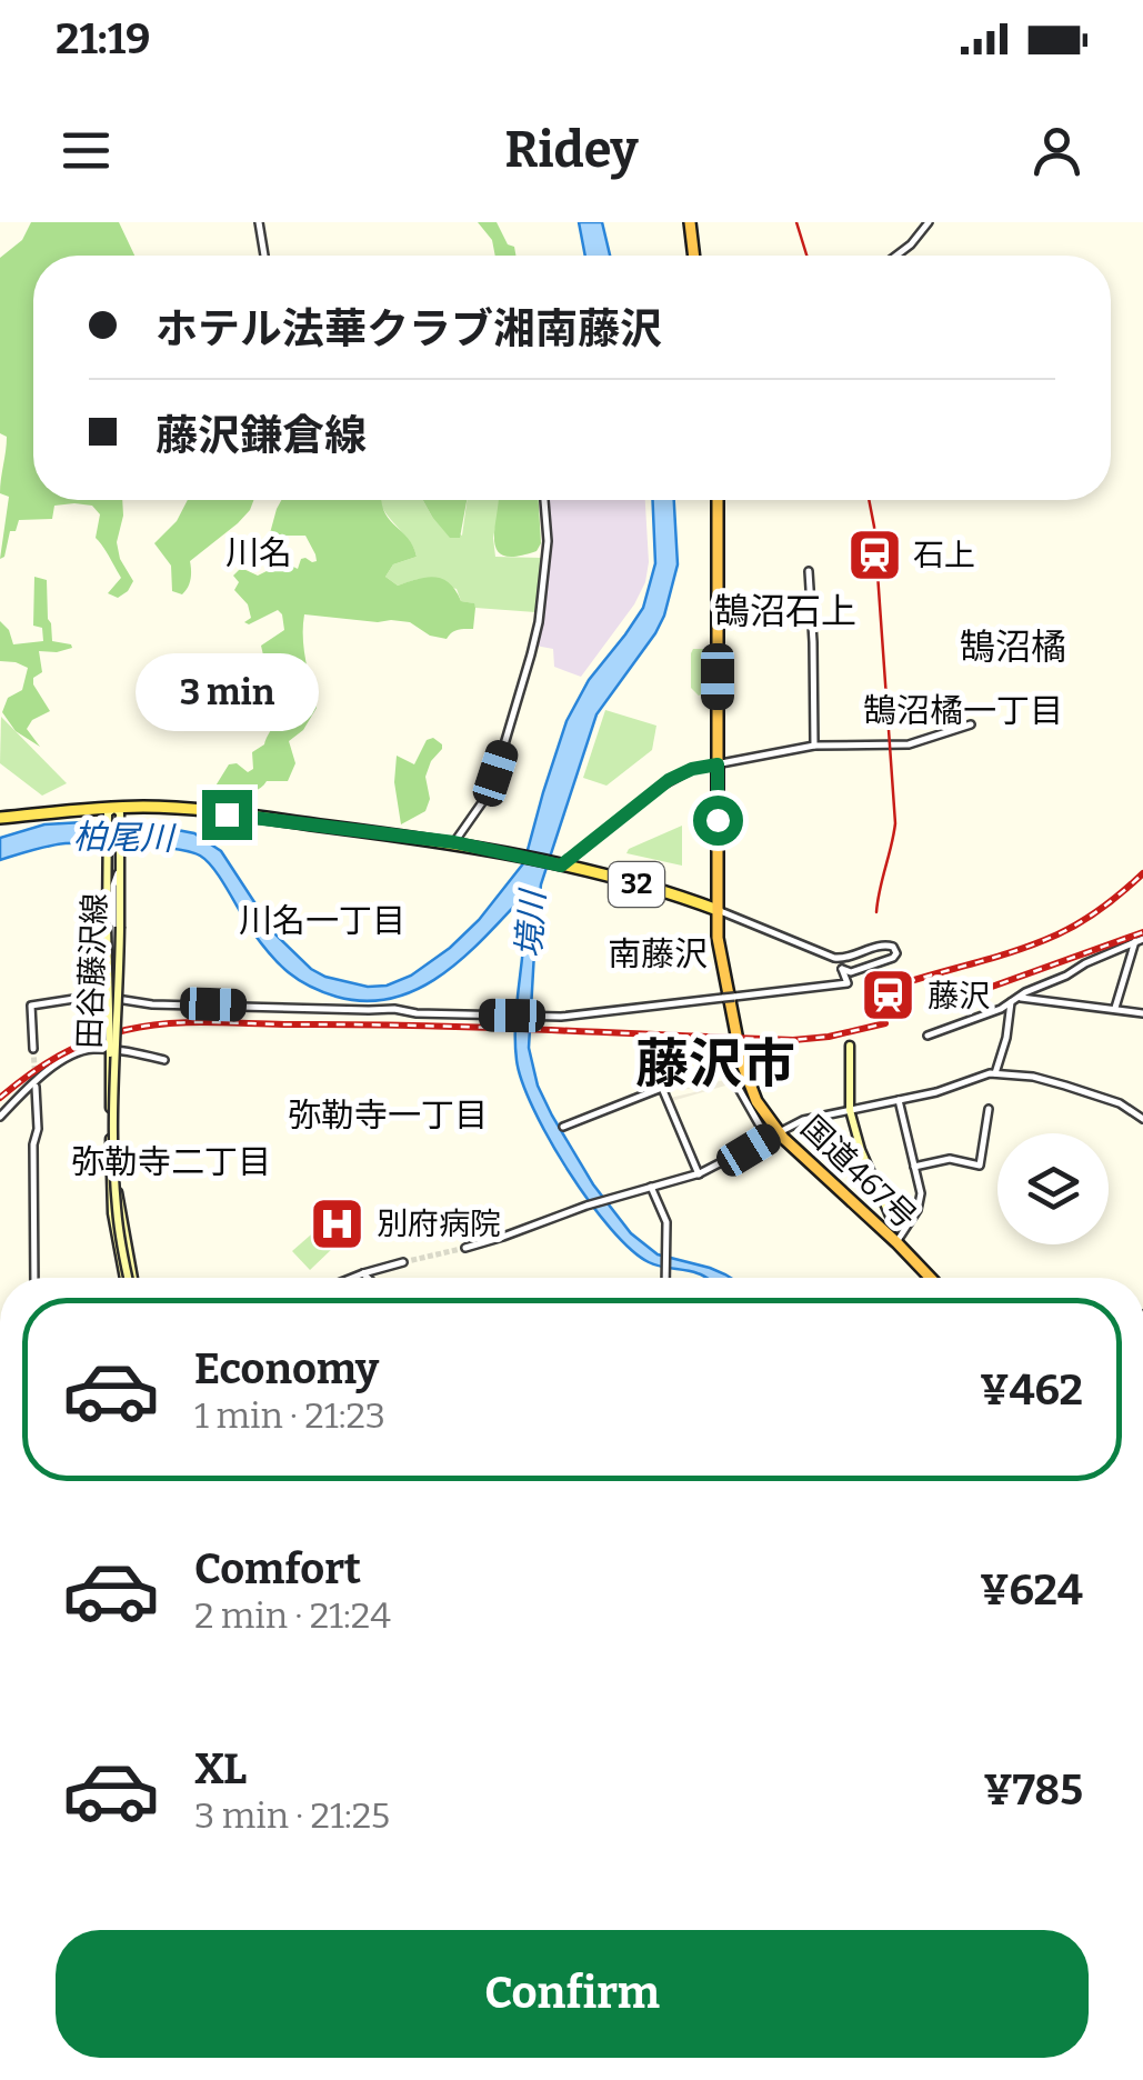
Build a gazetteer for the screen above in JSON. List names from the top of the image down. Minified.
{"streets":{"highway":["国道467号"],"main road":["32","田谷藤沢線"]},"crossings":[["32","田谷藤沢線"],["32","国道467号"]],"districts":["川名","鵠沼石上","鵠沼橘","鵠沼橘一丁目","川名一丁目","南藤沢","藤沢市","弥勒寺一丁目","弥勒寺二丁目"],"water":["柏尾川","境川"],"places":{"station":["石上","藤沢"],"hospital":["別府病院"]},"page":{"status":"21:19","header":"Ridey","banner":["ホテル法華クラブ湘南藤沢","藤沢鎌倉線"],"bubble":"3 min","list":[{"name":"Economy","note":"1 min · 21:23","value":"¥462"},{"name":"Comfort","note":"2 min · 21:24","value":"¥624"},{"name":"XL","note":"3 min · 21:25","value":"¥785"}],"buttons":"Confirm"}}
